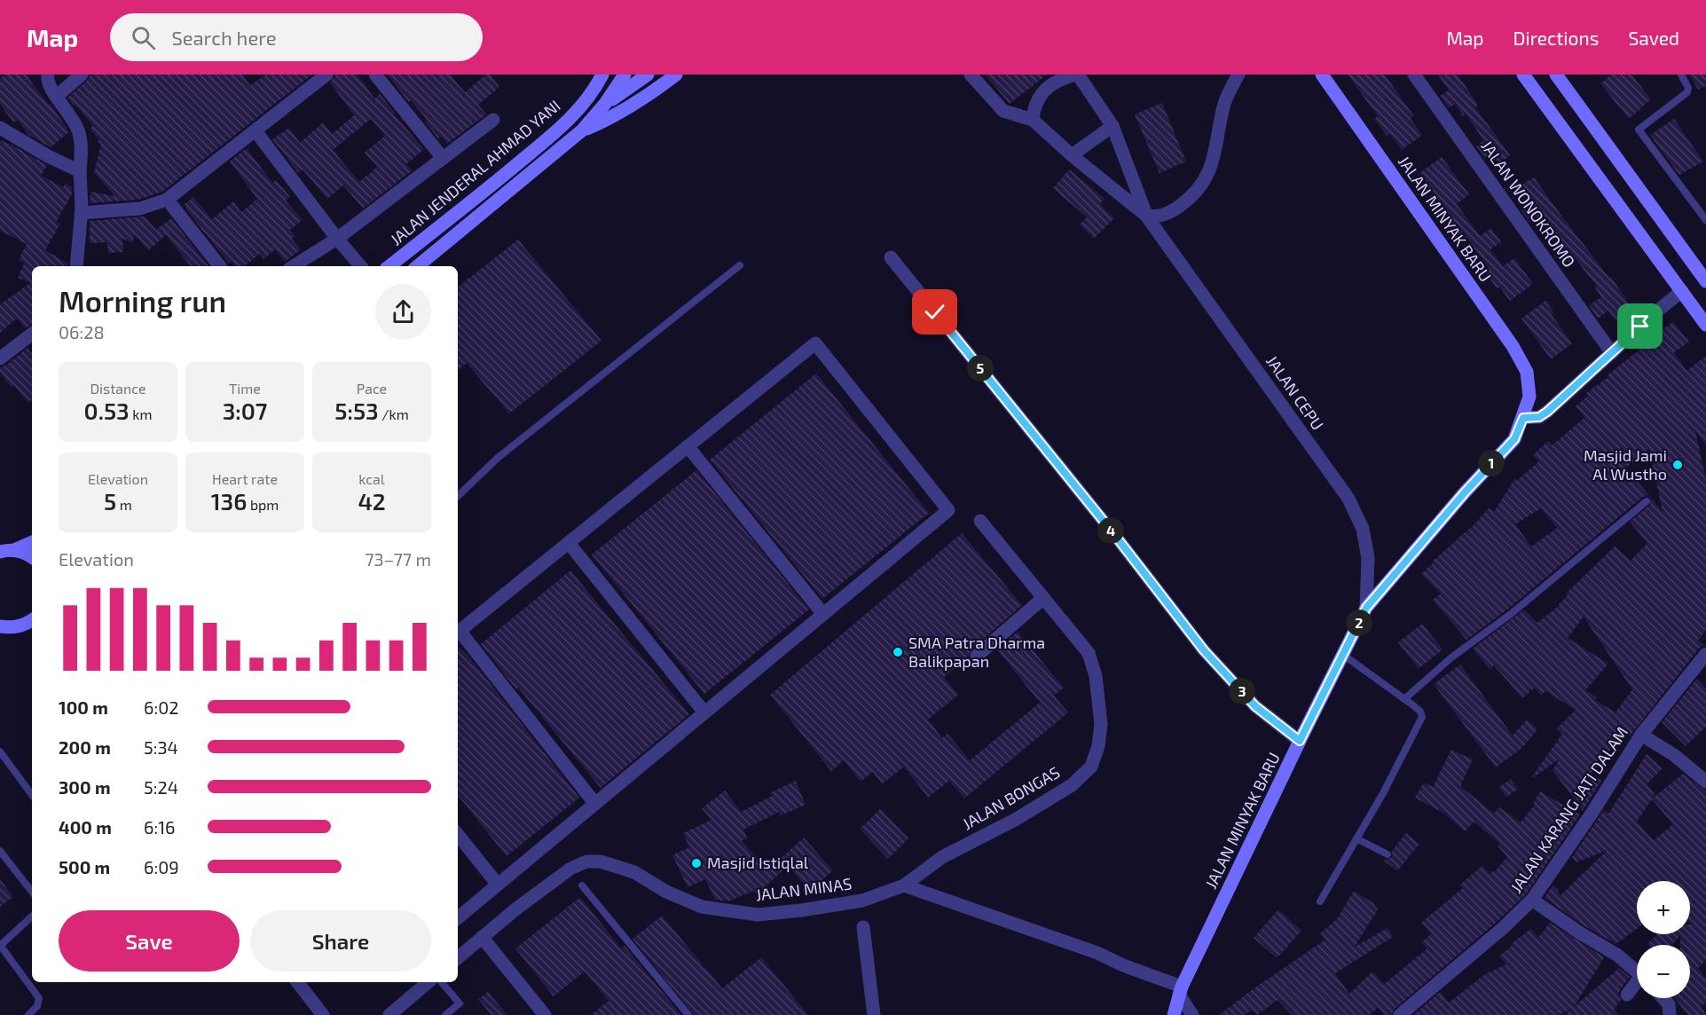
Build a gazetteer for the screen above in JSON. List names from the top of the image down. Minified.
{"streets":{"main road":["JALAN JENDERAL AHMAD YANI","JALAN MINYAK BARU"],"street":["JALAN WONOKROMO","JALAN CEPU","JALAN BONGAS","JALAN KARANG JATI DALAM","JALAN MINAS"]},"crossings":[["JALAN MINYAK BARU","JALAN CEPU"],["JALAN BONGAS","JALAN MINAS"]],"places":["Masjid Jami Al Wustho","SMA Patra Dharma Balikpapan","Masjid Istiqlal"],"page":{"header":"Map","search":"Search here","nav":["Map","Directions","Saved"],"heading":["Morning run","06:28"],"pins":["5","1","4","2","3"],"stats":[["Distance","0.53 km"],["Time","3:07"],["Pace","5:53 /km"],["Elevation","5 m"],["Heart rate","136 bpm"],["kcal","42"]],"chart":["Elevation","73–77 m"],"list":[{"name":"100 m","note":"6:02"},{"name":"200 m","note":"5:34"},{"name":"300 m","note":"5:24"},{"name":"400 m","note":"6:16"},{"name":"500 m","note":"6:09"}],"map_buttons":["+","−"],"buttons":["Save","Share"]}}
